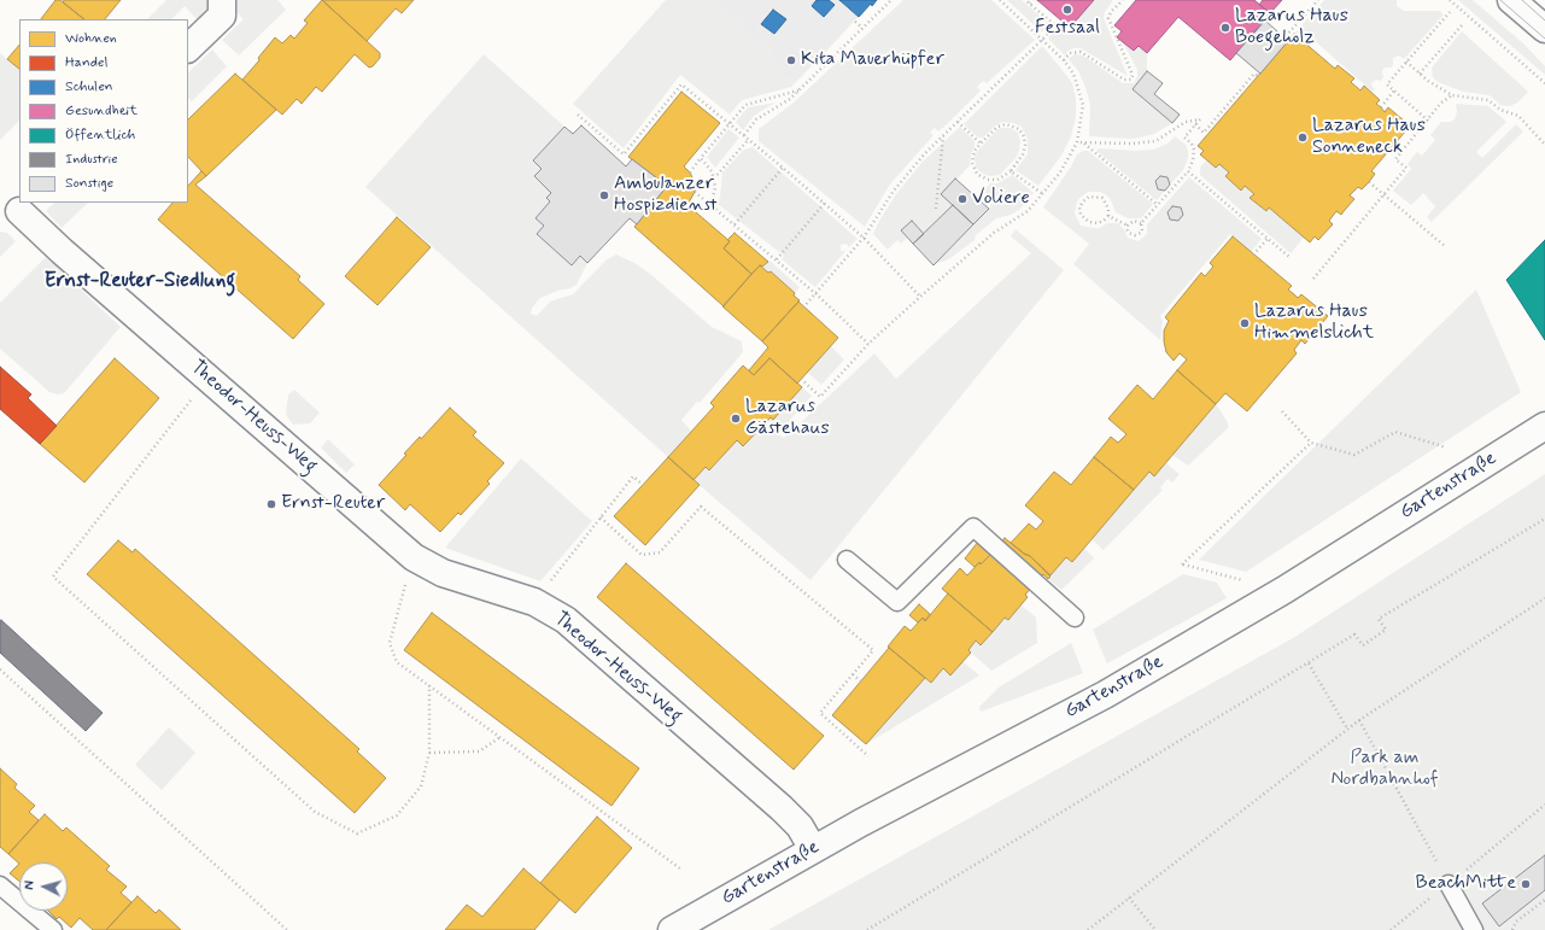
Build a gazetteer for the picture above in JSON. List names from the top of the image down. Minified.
{"streets":{"street":["Theodor-Heuss-Weg","Gartenstraße"]},"crossings":[["Theodor-Heuss-Weg","Gartenstraße"]],"districts":["Ernst-Reuter-Siedlung"],"parks":["Park am Nordbahnhof"],"places":["Festsaal","Lazarus Haus Boegeholz","Kita Mauerhüpfer","Lazarus Haus Sonneneck","Ambulanzer Hospizdienst","Voliere","Lazarus Haus Himmelslicht","Lazarus Gästehaus","Ernst-Reuter","BeachMitte"],"legend":["Wohnen","Handel","Schulen","Gesundheit","Öffentlich","Industrie","Sonstige"],"north":"left"}
